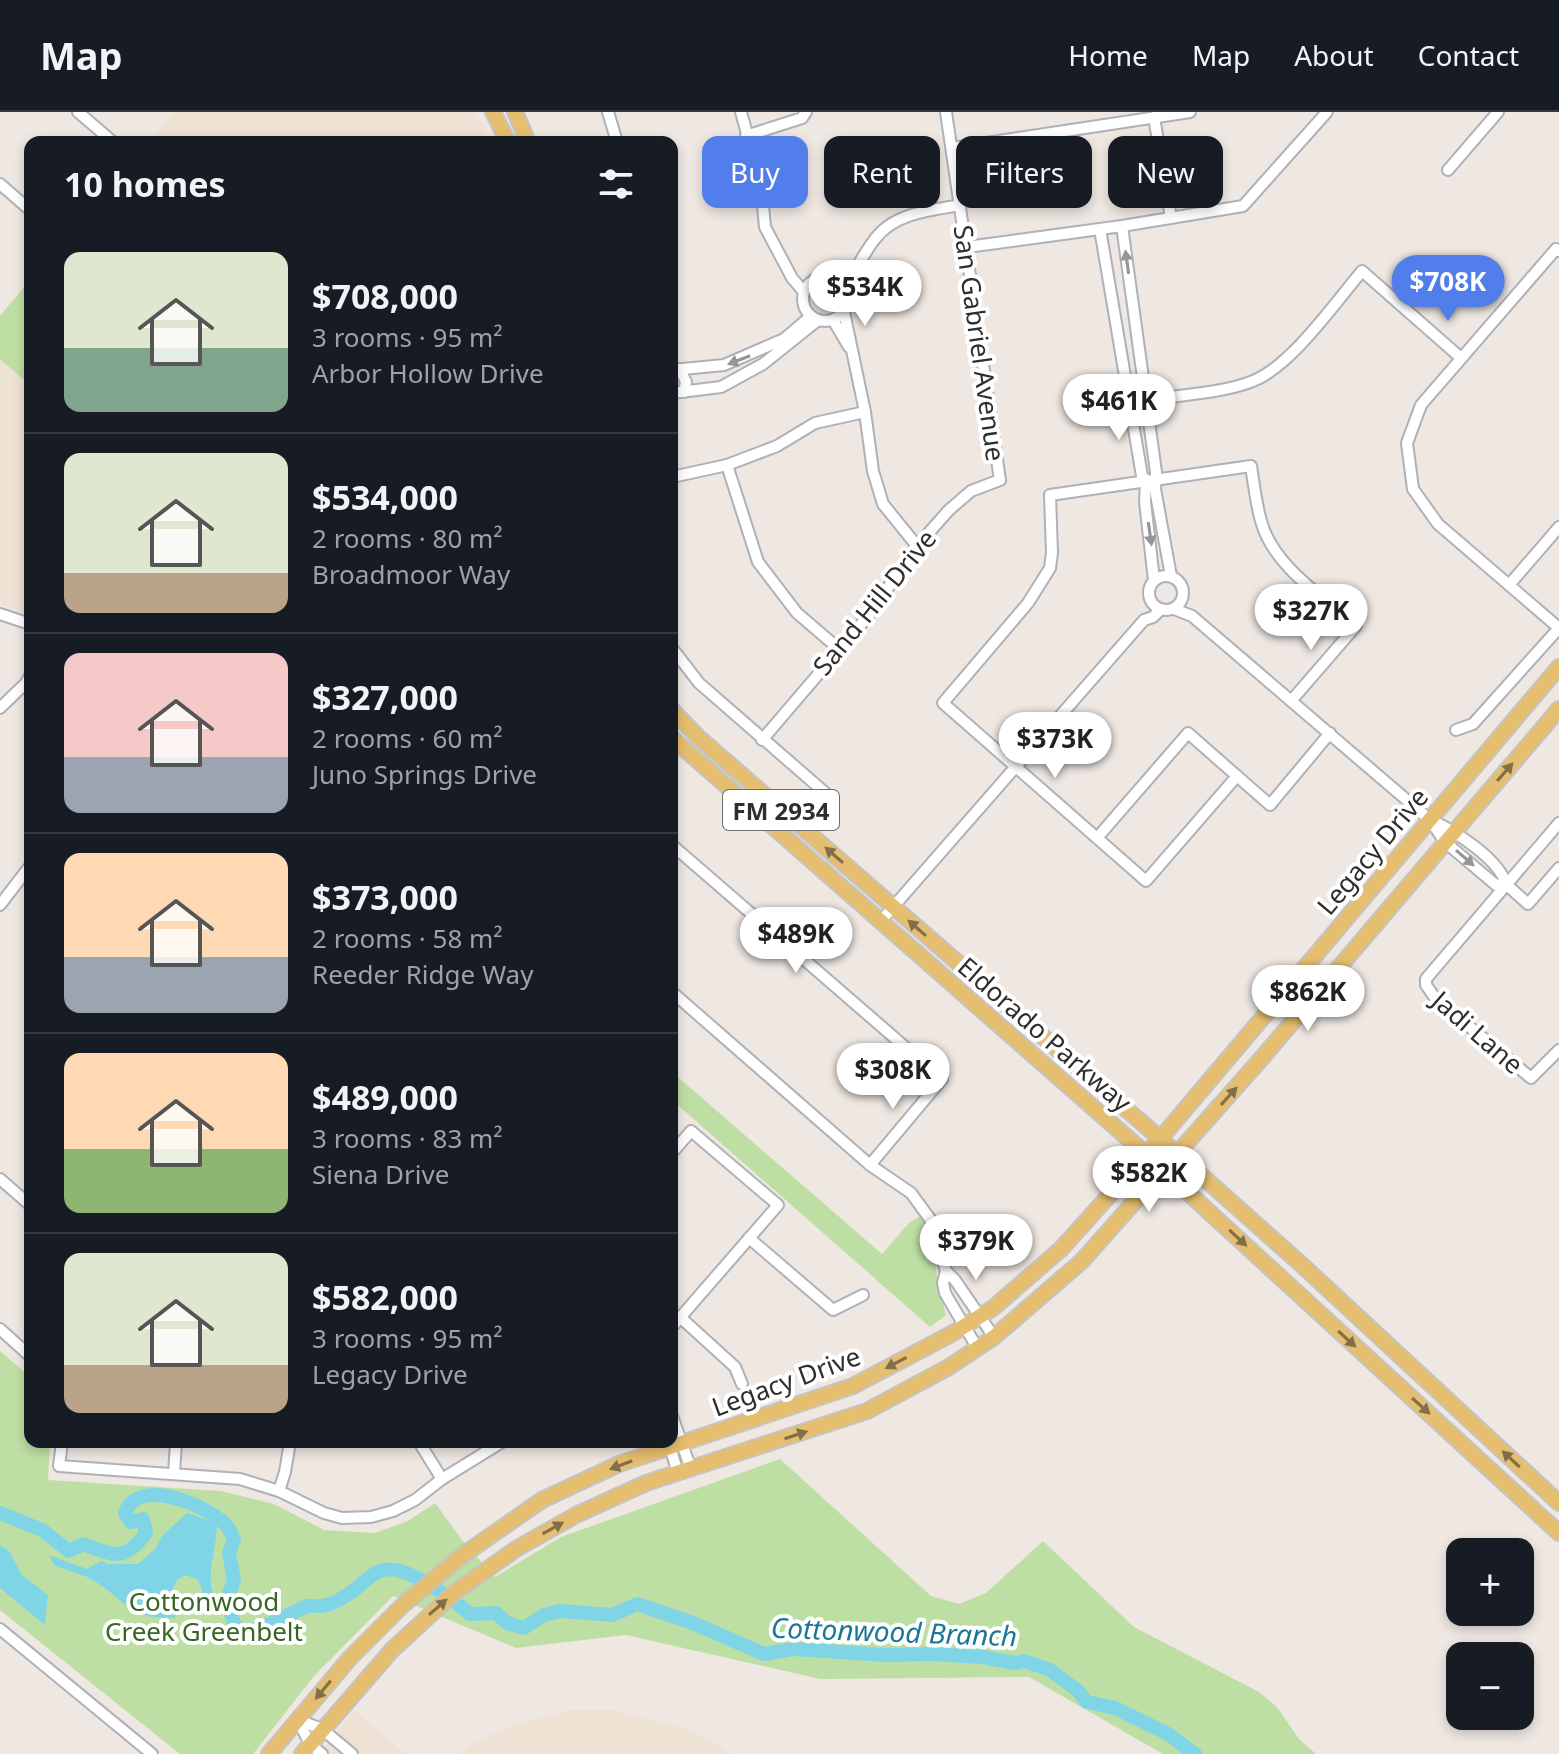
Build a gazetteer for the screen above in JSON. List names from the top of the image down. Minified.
{"streets":{"main road":["FM 2934","Legacy Drive","Eldorado Parkway"],"street":["San Gabriel Avenue","Sand Hill Drive","Jadi Lane"]},"crossings":[["San Gabriel Avenue","Sand Hill Drive"],["Legacy Drive","Eldorado Parkway"]],"water":["Cottonwood Branch"],"parks":["Cottonwood Creek Greenbelt"],"page":{"header":"Map","nav":["Home","Map","About","Contact"],"chip":["Buy","Rent","Filters","New"],"heading":"10 homes","list":[{"name":"$708,000","note":"3 rooms · 95 m² · Arbor Hollow Drive"},{"name":"$534,000","note":"2 rooms · 80 m² · Broadmoor Way"},{"name":"$327,000","note":"2 rooms · 60 m² · Juno Springs Drive"},{"name":"$373,000","note":"2 rooms · 58 m² · Reeder Ridge Way"},{"name":"$489,000","note":"3 rooms · 83 m² · Siena Drive"},{"name":"$582,000","note":"3 rooms · 95 m² · Legacy Drive"}],"price":["$708K","$534K","$461K","$327K","$373K","$489K","$862K","$308K","$582K","$379K"],"map_buttons":["+","−"]}}
